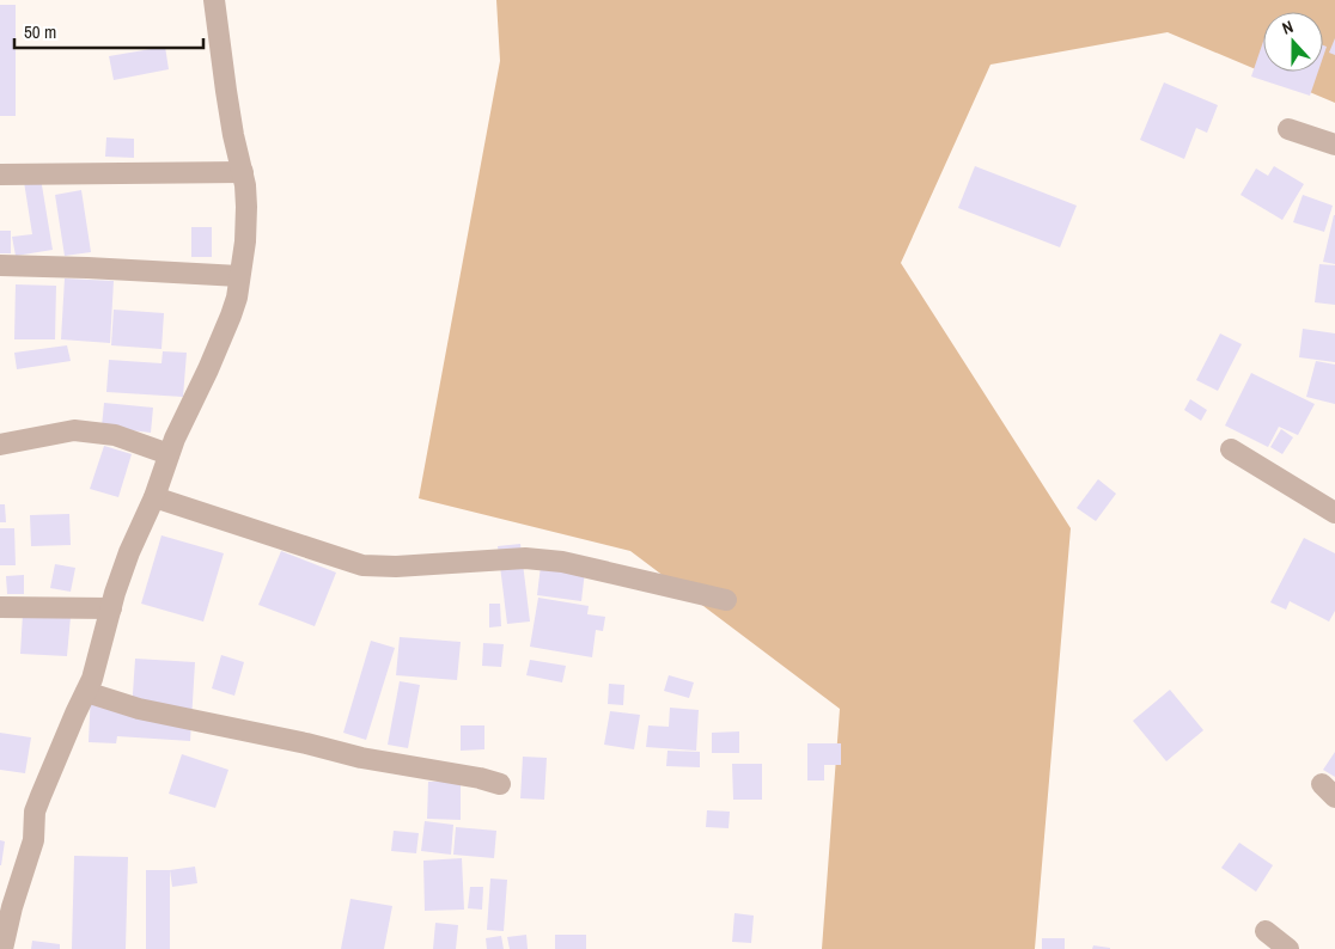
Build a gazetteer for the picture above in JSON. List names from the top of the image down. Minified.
{"scale_bar":"50 m","north":"top"}
